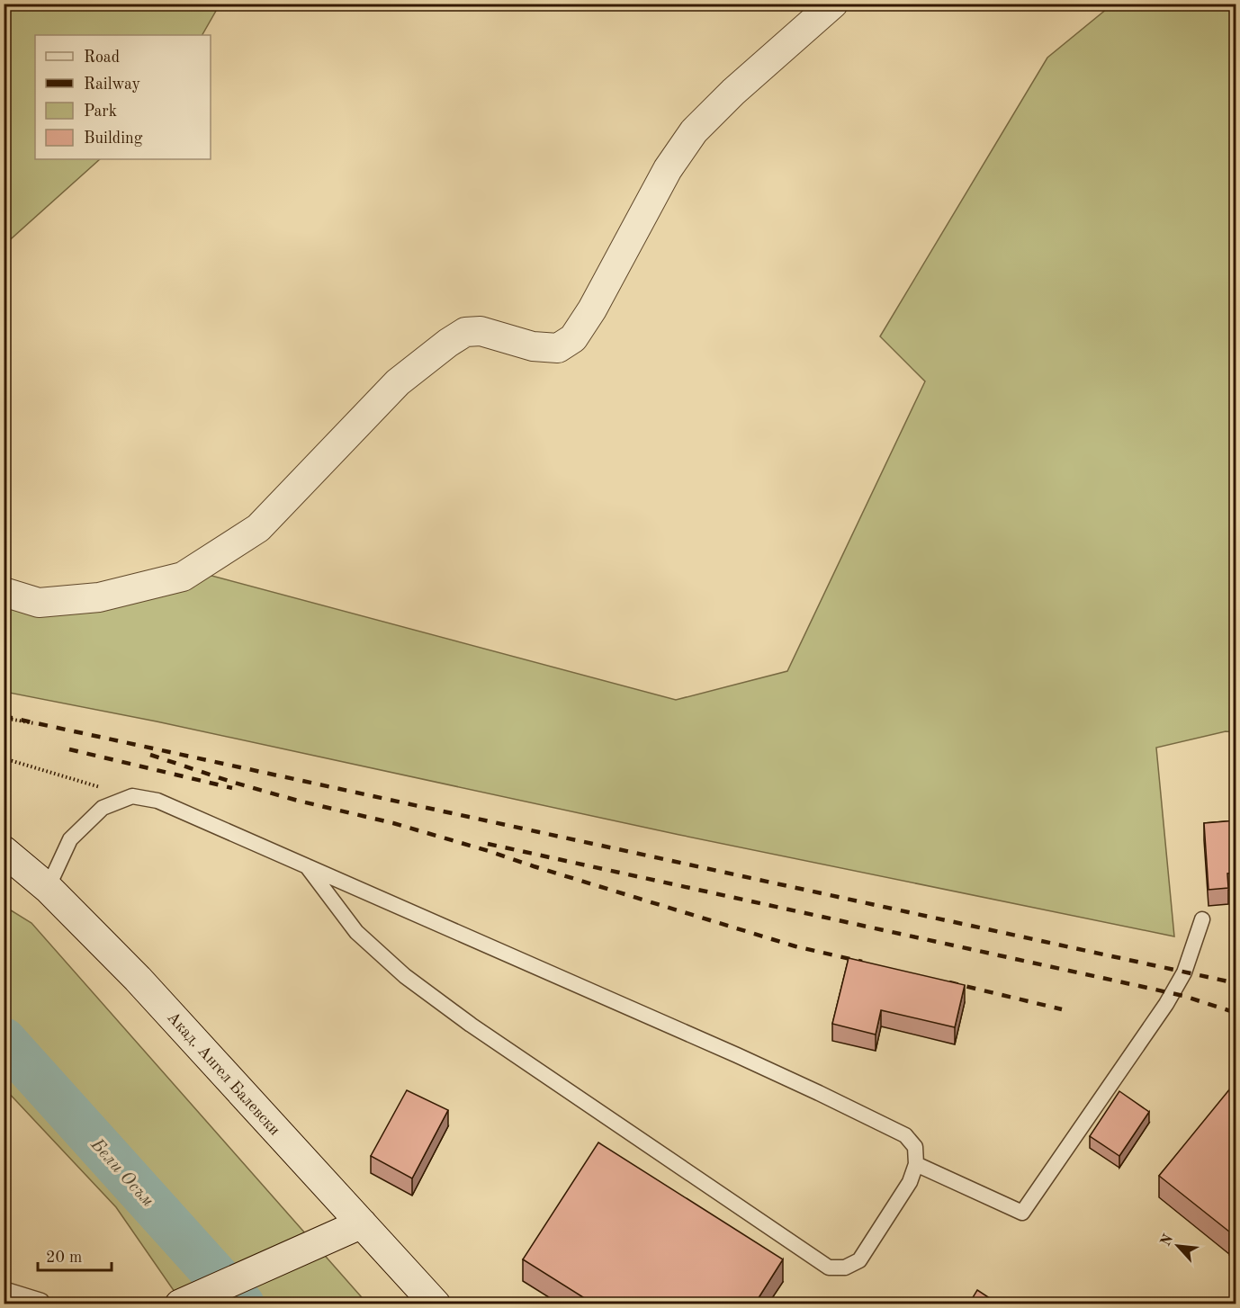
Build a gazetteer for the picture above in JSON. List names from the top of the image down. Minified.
{"streets":{"street":["Акад. Ангел Балевски"]},"water":["Бели Осъм"],"legend":["Road","Railway","Park","Building"],"scale_bar":"20 m","north":"top left"}
